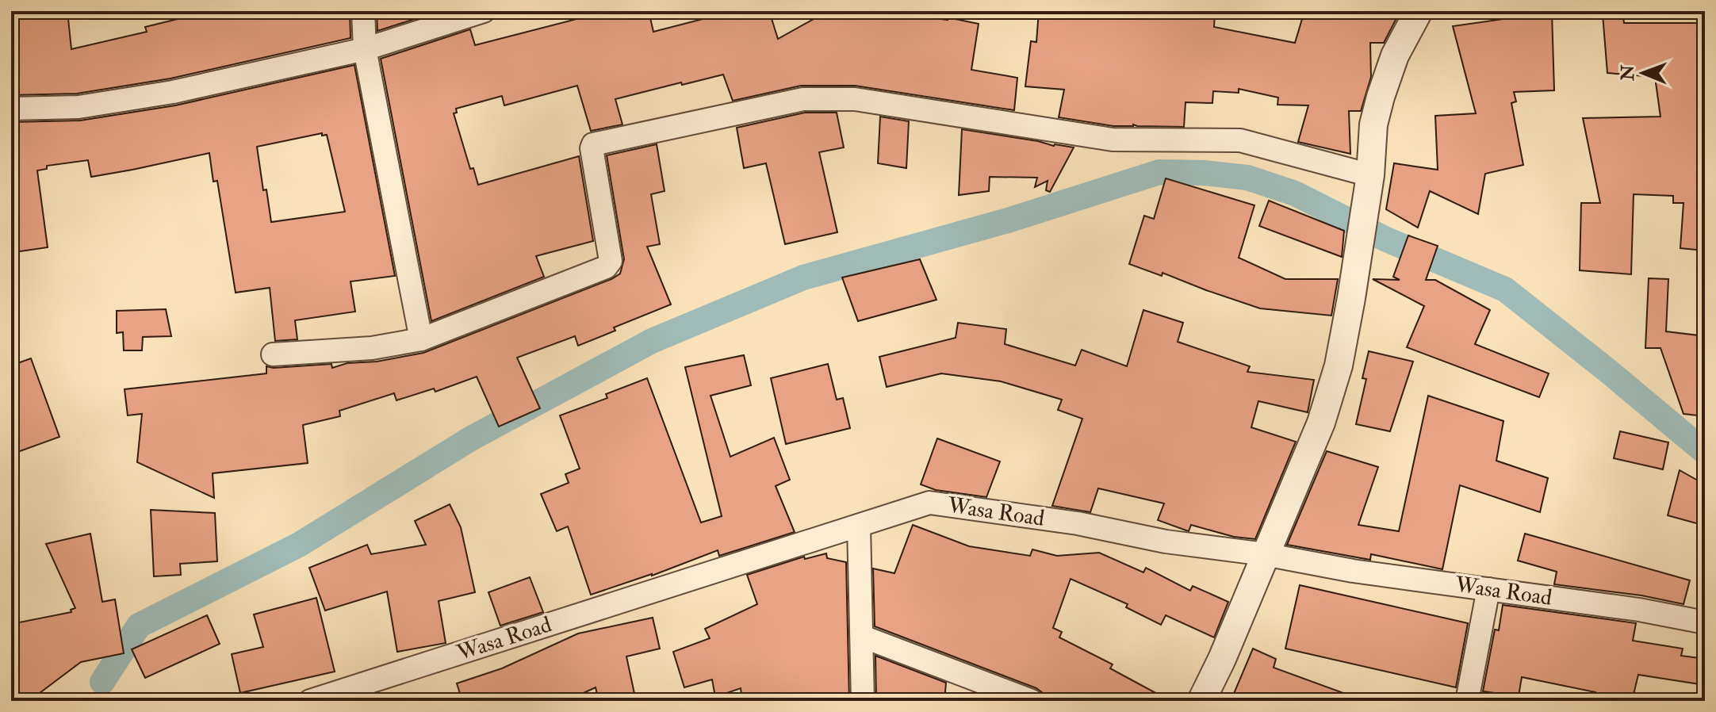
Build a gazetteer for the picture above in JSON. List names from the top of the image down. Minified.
{"streets":{"street":["Wasa Road"]},"north":"left"}
